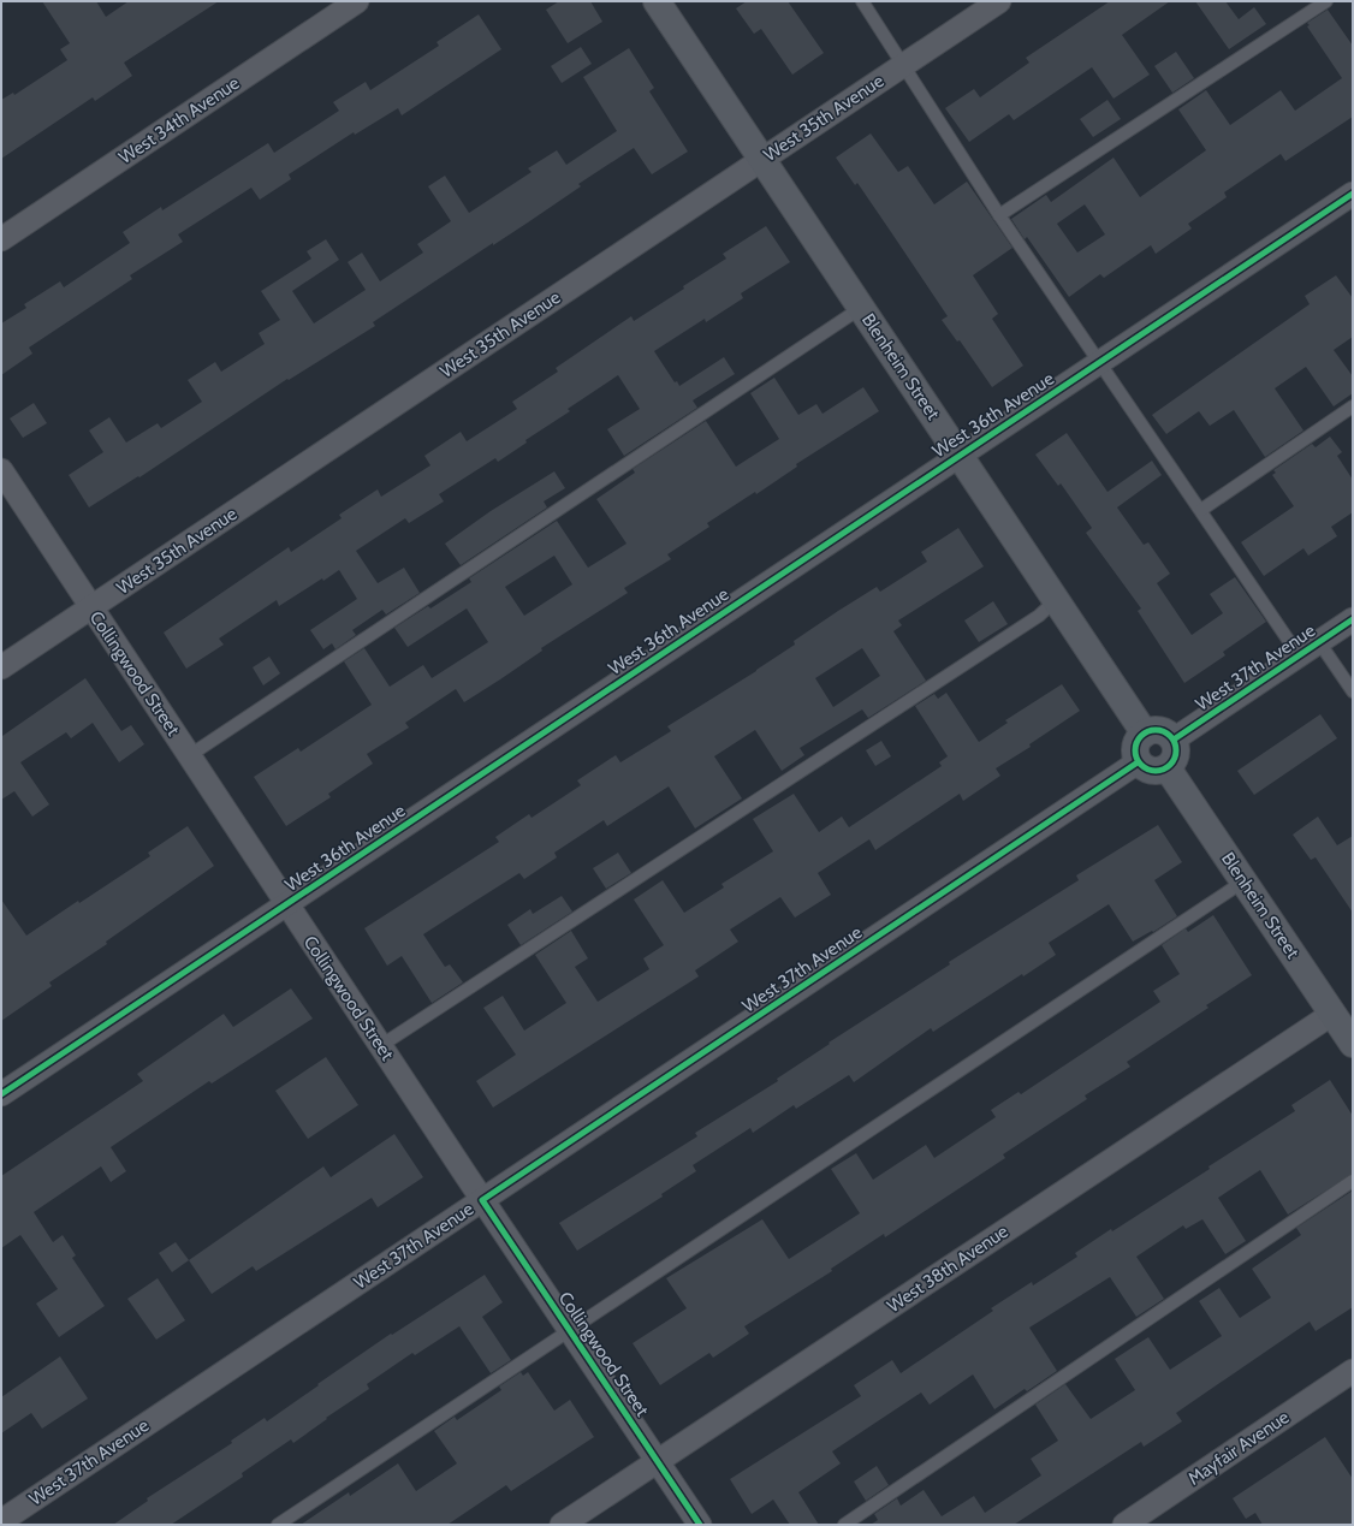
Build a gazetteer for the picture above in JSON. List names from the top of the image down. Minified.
{"streets":{"street":["West 35th Avenue","West 34th Avenue","Blenheim Street","West 36th Avenue","West 37th Avenue","Collingwood Street","West 38th Avenue","Mayfair Avenue"]},"crossings":[["West 35th Avenue","Blenheim Street"],["West 35th Avenue","Collingwood Street"],["Blenheim Street","West 36th Avenue"],["Blenheim Street","West 37th Avenue"],["Blenheim Street","West 38th Avenue"],["West 36th Avenue","Collingwood Street"],["West 37th Avenue","Collingwood Street"],["Collingwood Street","West 38th Avenue"]]}
